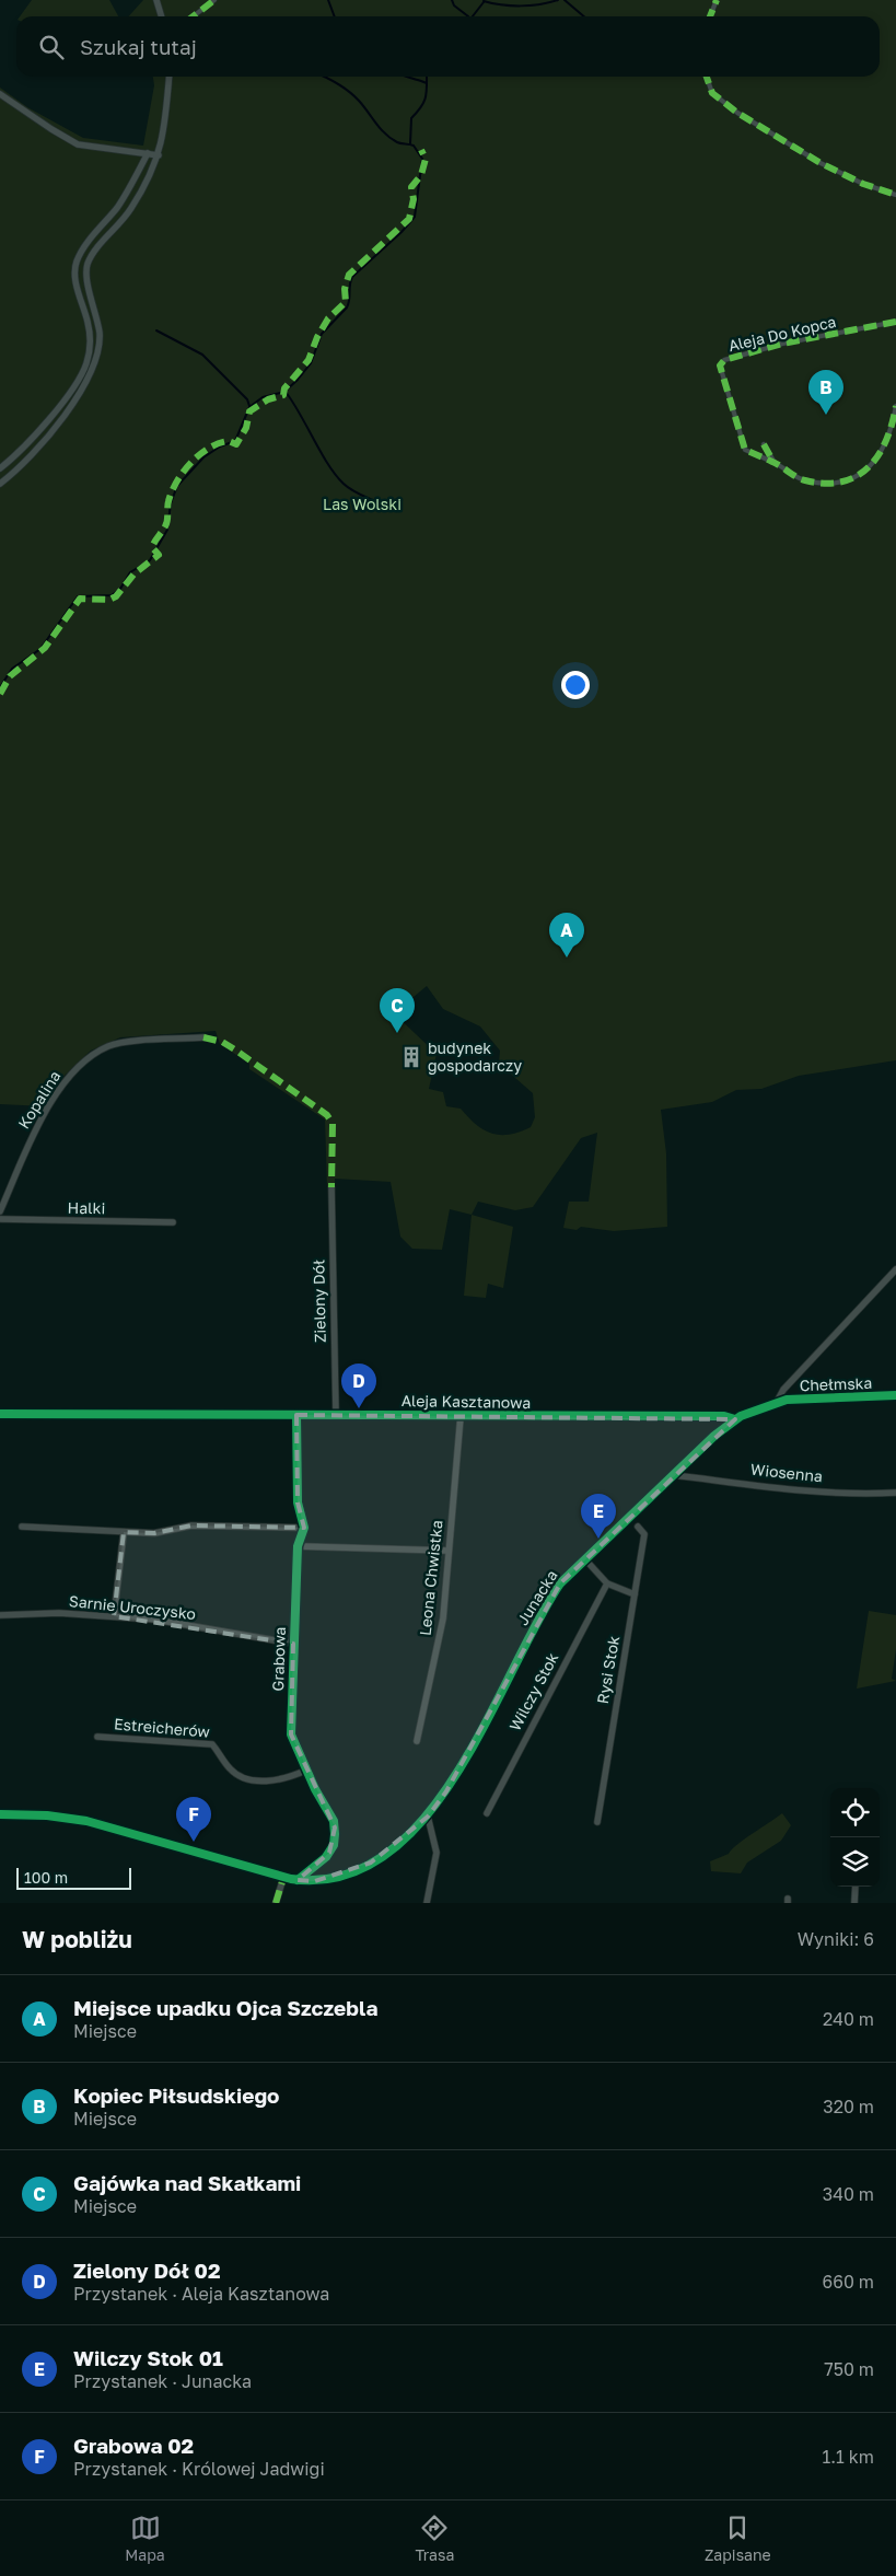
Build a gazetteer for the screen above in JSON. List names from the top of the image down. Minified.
{"streets":{"street":["Aleja Do Kopca","Kopalina","Halki","Zielony Dół","Chełmska","Aleja Kasztanowa","Wiosenna","Leona Chwistka","Junacka","Sarnie Uroczysko","Grabowa","Rysi Stok","Wilczy Stok","Estreicherów"]},"crossings":[["Zielony Dół","Aleja Kasztanowa"],["Chełmska","Junacka"],["Aleja Kasztanowa","Leona Chwistka"],["Aleja Kasztanowa","Junacka"],["Wiosenna","Junacka"],["Junacka","Grabowa"],["Sarnie Uroczysko","Grabowa"],["Grabowa","Estreicherów"]],"parks":["Las Wolski"],"places":{"building":["budynek gospodarczy"]},"scale_bar":"100 m","page":{"search":"Szukaj tutaj","pins":["B","A","C","D","E","F"],"scale":"100 m","heading":["W pobliżu","Wyniki: 6"],"list":[{"mark":"A","name":"Miejsce upadku Ojca Szczebla","note":"Miejsce","value":"240 m"},{"mark":"B","name":"Kopiec Piłsudskiego","note":"Miejsce","value":"320 m"},{"mark":"C","name":"Gajówka nad Skałkami","note":"Miejsce","value":"340 m"},{"mark":"D","name":"Zielony Dół 02","note":"Przystanek · Aleja Kasztanowa","value":"660 m"},{"mark":"E","name":"Wilczy Stok 01","note":"Przystanek · Junacka","value":"750 m"},{"mark":"F","name":"Grabowa 02","note":"Przystanek · Królowej Jadwigi","value":"1.1 km"}],"nav":["Mapa","Trasa","Zapisane"]}}
